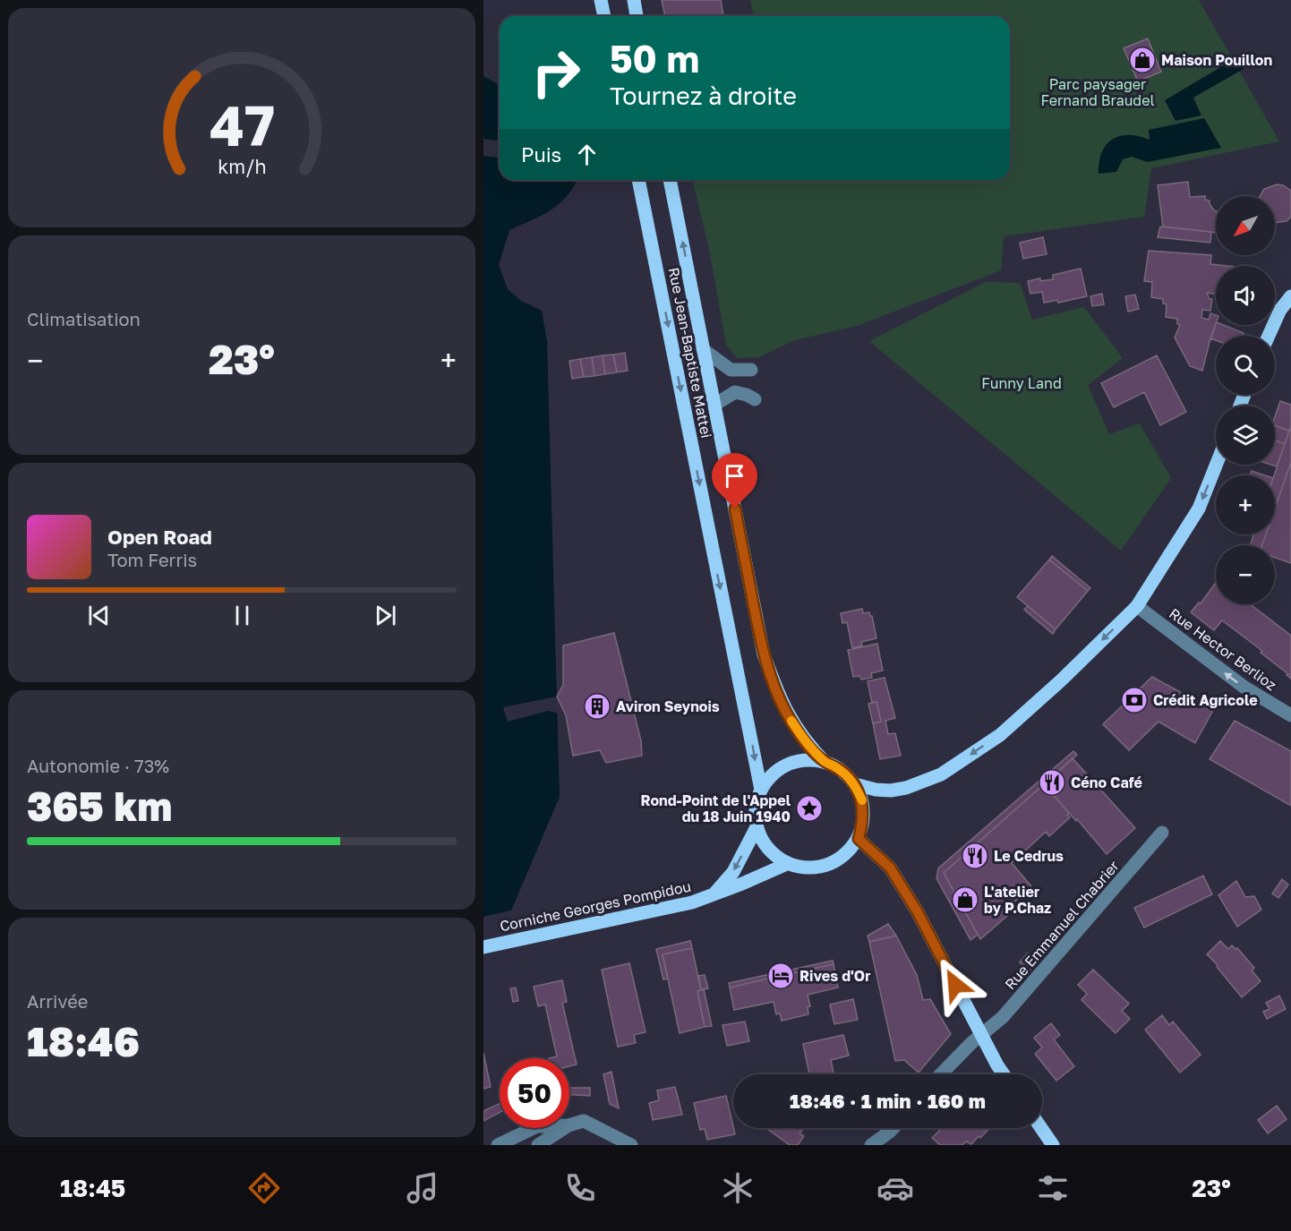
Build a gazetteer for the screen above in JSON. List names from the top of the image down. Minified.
{"streets":{"main road":["Rue Jean-Baptiste Mattei","Corniche Georges Pompidou"],"street":["Rue Hector Berlioz","Rue Emmanuel Chabrier"]},"crossings":[["Rue Jean-Baptiste Mattei","Corniche Georges Pompidou"]],"one_way":["Rue Hector Berlioz"],"parks":["Parc paysager Fernand Braudel","Funny Land"],"places":{"shop":["Maison Pouillon","L'atelier by P.Chaz"],"bank":["Crédit Agricole"],"building":["Aviron Seynois"],"restaurant":["Céno Café","Le Cedrus"],"place":["Rond-Point de l'Appel du 18 Juin 1940"],"hotel":["Rives d'Or"]},"north":"bottom left","page":{"turn":["50 m","Tournez à droite"],"then":"Puis","map_buttons":["+","−"],"tile":["Climatisation",["Autonomie · 73%","365 km"],["Arrivée","18:46"]],"heat":["−","23°","+"],"song":["Open Road","Tom Ferris"],"limit":"50","trip":"18:46 · 1 min · 160 m","tabs":["18:45","23°"],"gauge":["47","km/h"]}}
